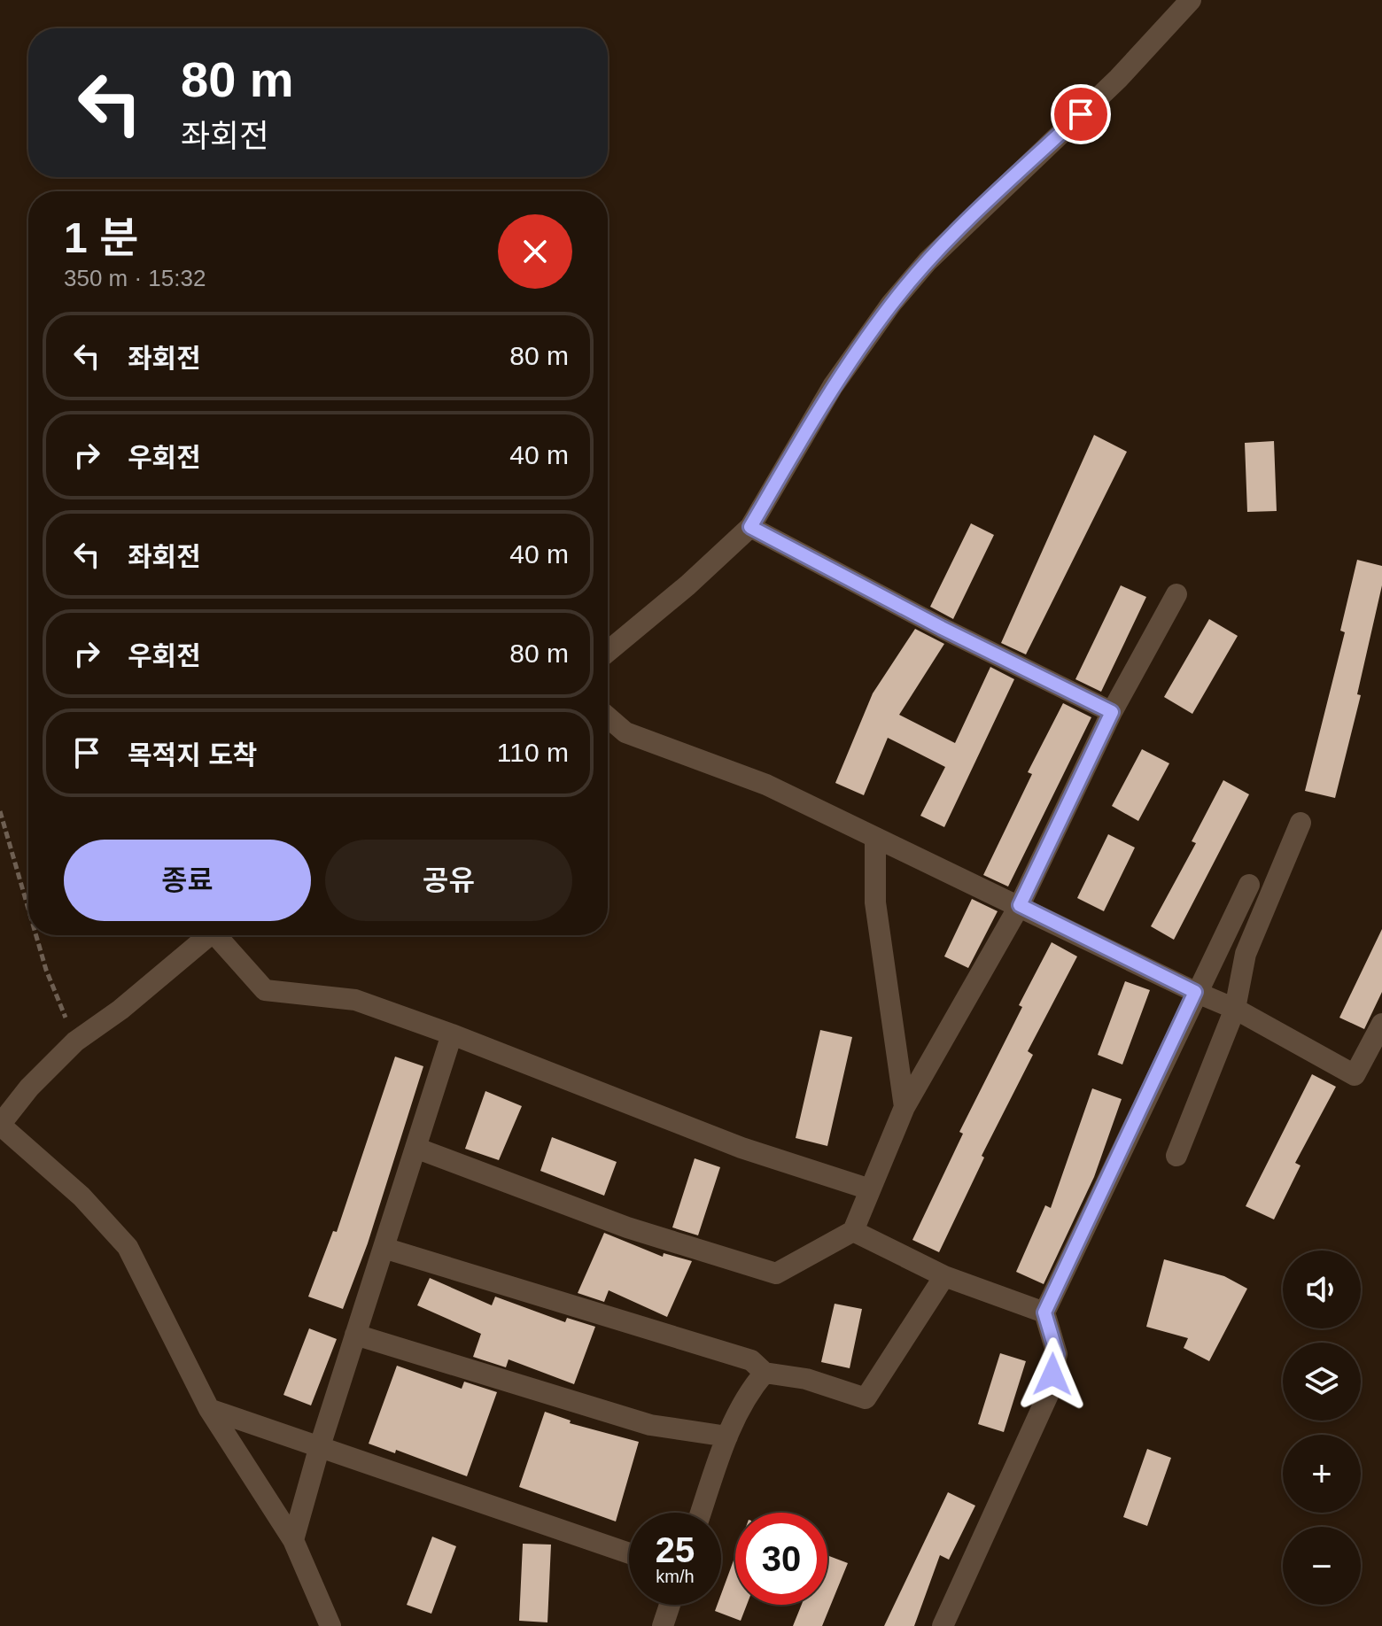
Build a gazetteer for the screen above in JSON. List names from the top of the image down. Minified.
{"page":{"turn":["80 m","좌회전"],"heading":["1 분","350 m · 15:32"],"list":[{"name":"좌회전","value":"80 m"},{"name":"우회전","value":"40 m"},{"name":"좌회전","value":"40 m"},{"name":"우회전","value":"80 m"},{"name":"목적지 도착","value":"110 m"}],"buttons":["종료","공유"],"map_buttons":["+","−"],"speed":"25 km/h","limit":"30"}}
